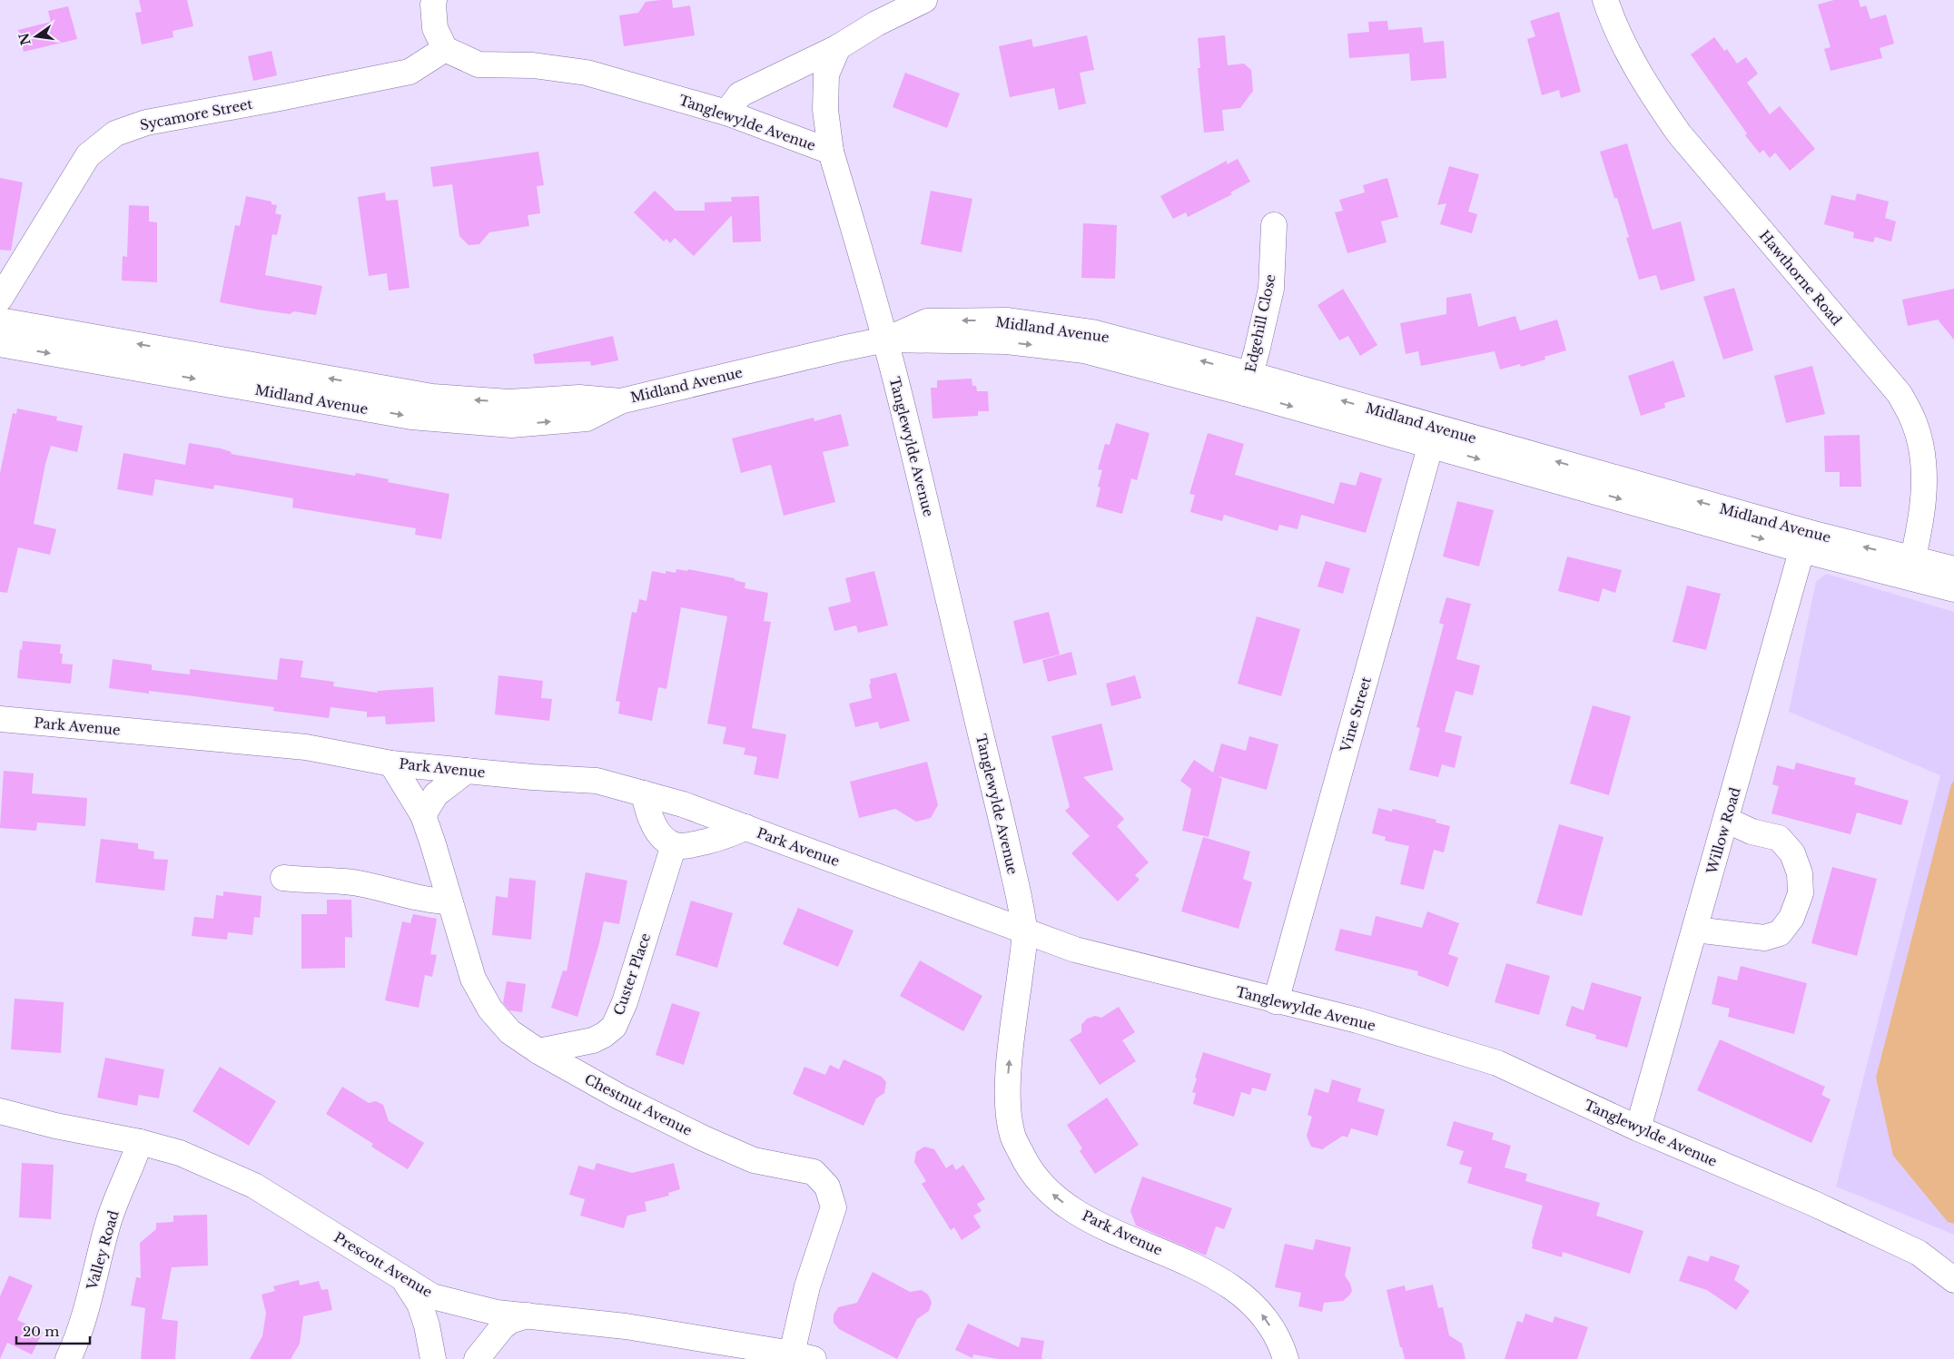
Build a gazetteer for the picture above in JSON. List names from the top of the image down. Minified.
{"streets":{"street":["Sycamore Street","Tanglewylde Avenue","Hawthorne Road","Edgehill Close","Midland Avenue","Vine Street","Park Avenue","Willow Road","Custer Place","Chestnut Avenue","Valley Road","Prescott Avenue"]},"crossings":[["Sycamore Street","Tanglewylde Avenue"],["Tanglewylde Avenue","Midland Avenue"],["Tanglewylde Avenue","Vine Street"],["Tanglewylde Avenue","Park Avenue"],["Tanglewylde Avenue","Willow Road"],["Hawthorne Road","Midland Avenue"],["Edgehill Close","Midland Avenue"],["Midland Avenue","Vine Street"],["Midland Avenue","Willow Road"],["Park Avenue","Chestnut Avenue"],["Custer Place","Chestnut Avenue"],["Chestnut Avenue","Prescott Avenue"],["Valley Road","Prescott Avenue"]],"scale_bar":"20 m","north":"left"}
